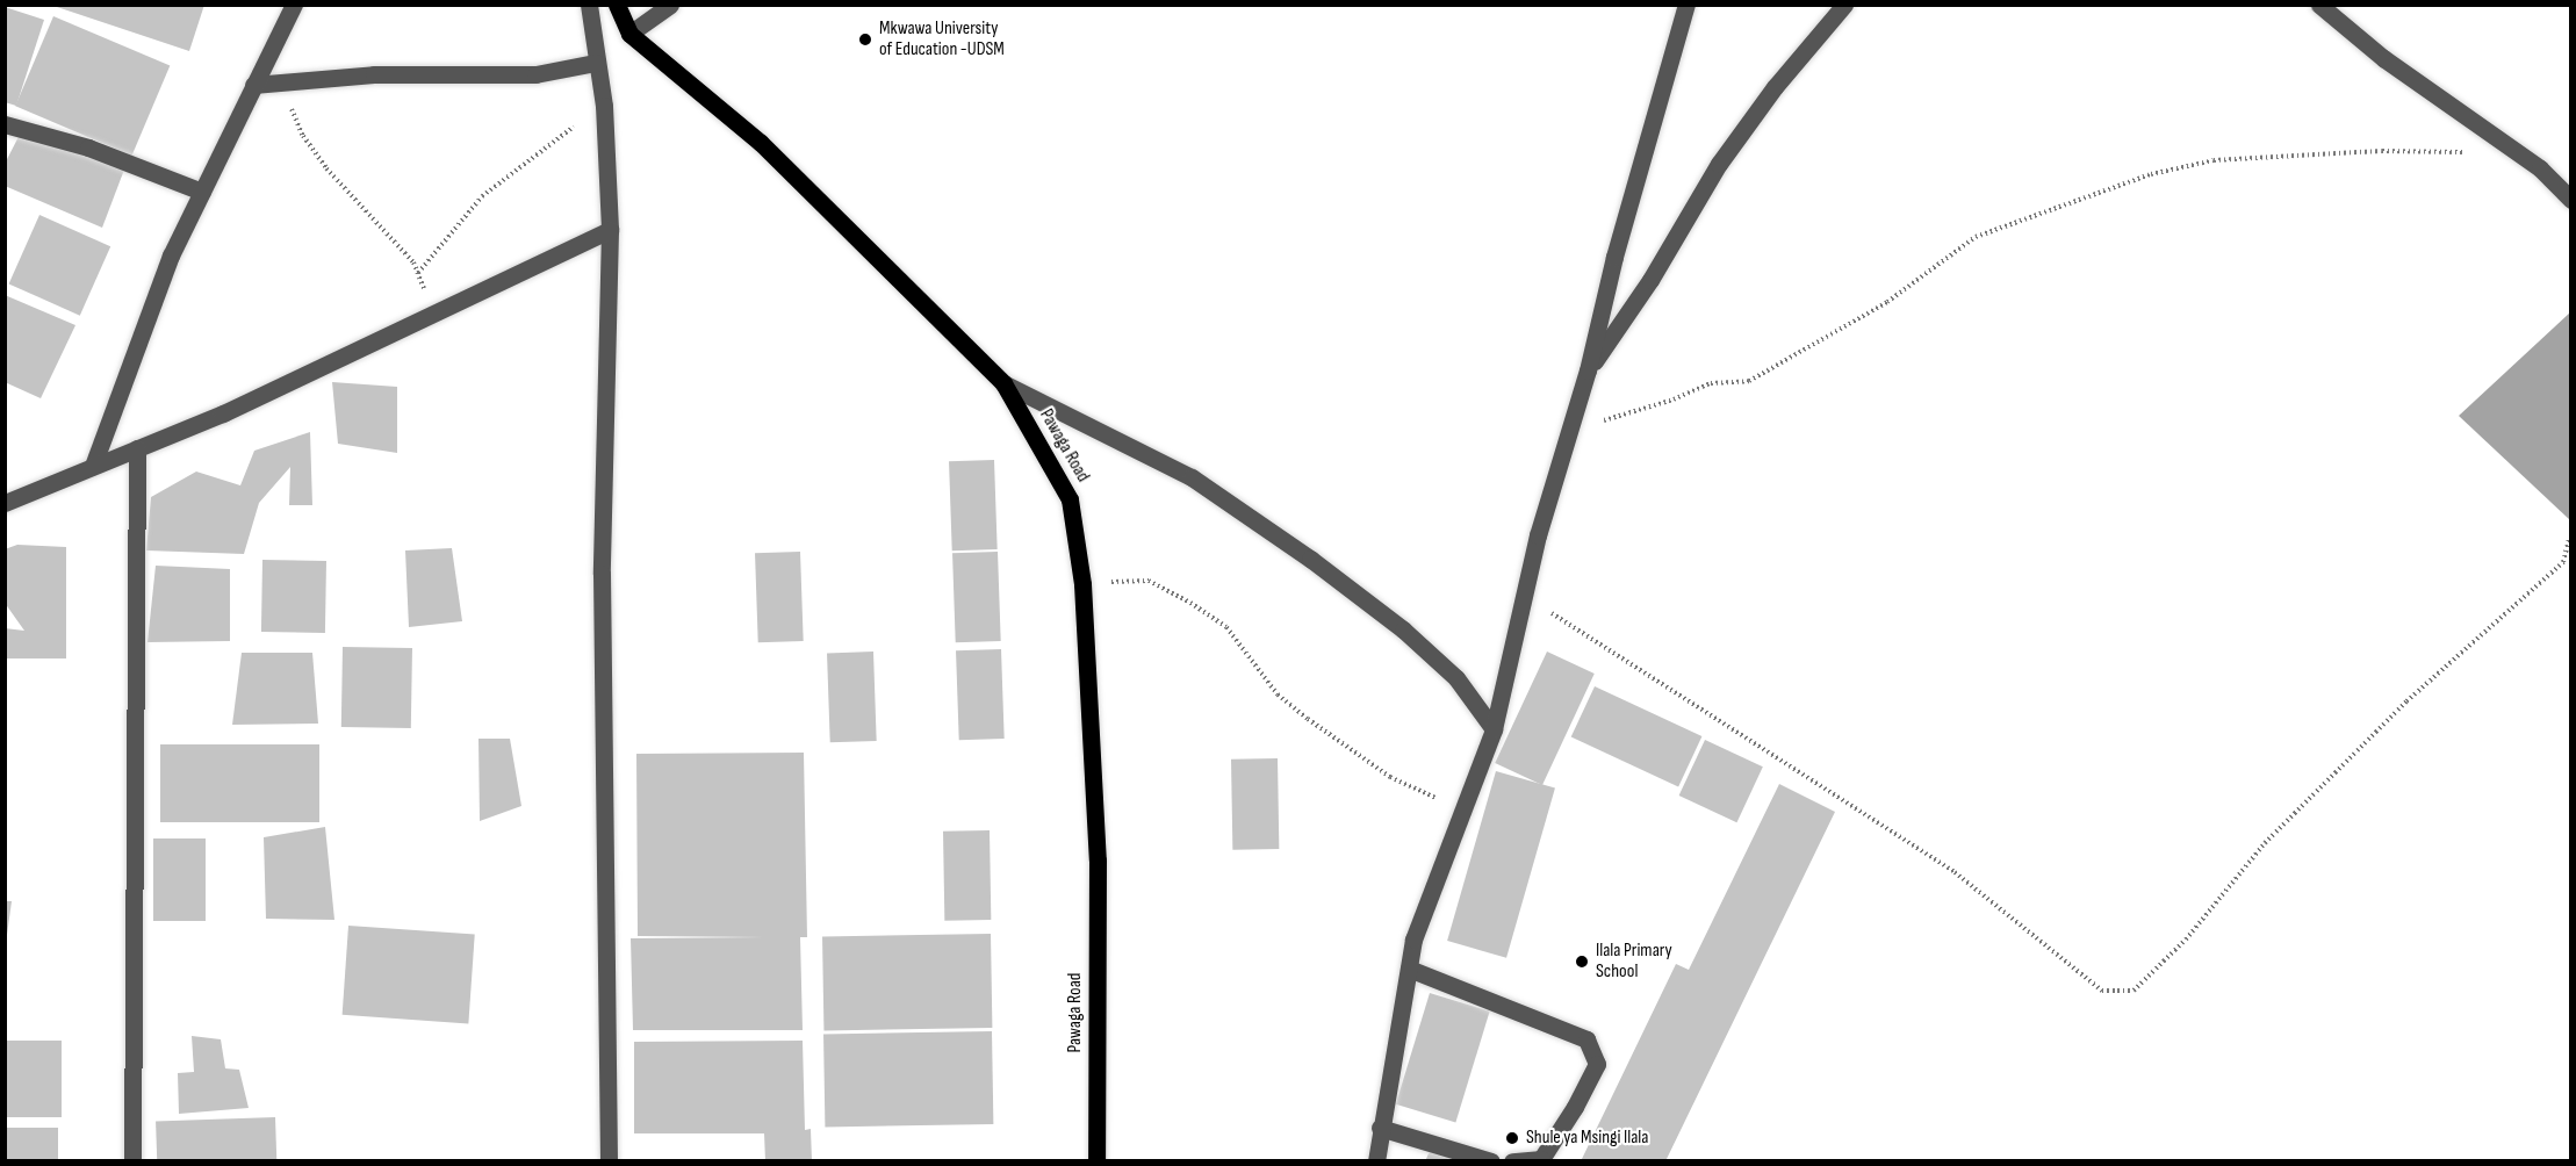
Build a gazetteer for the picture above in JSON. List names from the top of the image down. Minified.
{"streets":{"main road":["Pawaga Road"]},"places":["Mkwawa University of Education -UDSM","Ilala Primary School","Shule ya Msingi Ilala"]}
